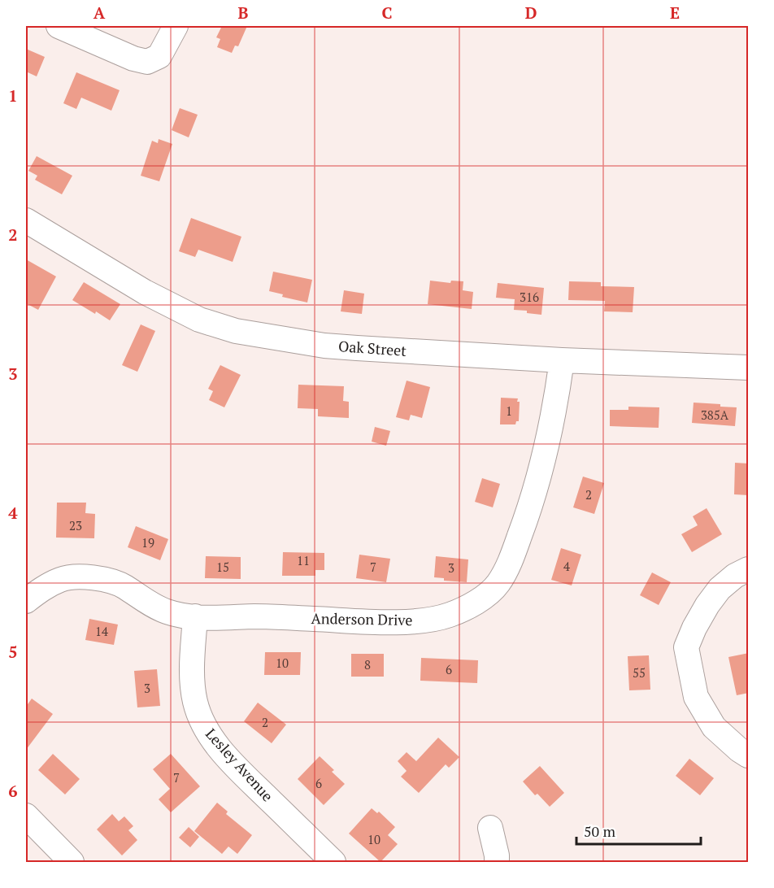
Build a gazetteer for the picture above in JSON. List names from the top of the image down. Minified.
{"streets":{"street":["Oak Street","Anderson Drive","Lesley Avenue"]},"crossings":[["Oak Street","Anderson Drive"],["Anderson Drive","Lesley Avenue"]],"house_numbers":["316","1","385A","2","23","19","11","4","15","7","3","14","10","8","6","55","3","2","7","6","10"],"scale_bar":"50 m","grid":{"columns":["A","B","C","D","E"],"rows":["1","2","3","4","5","6"]}}
